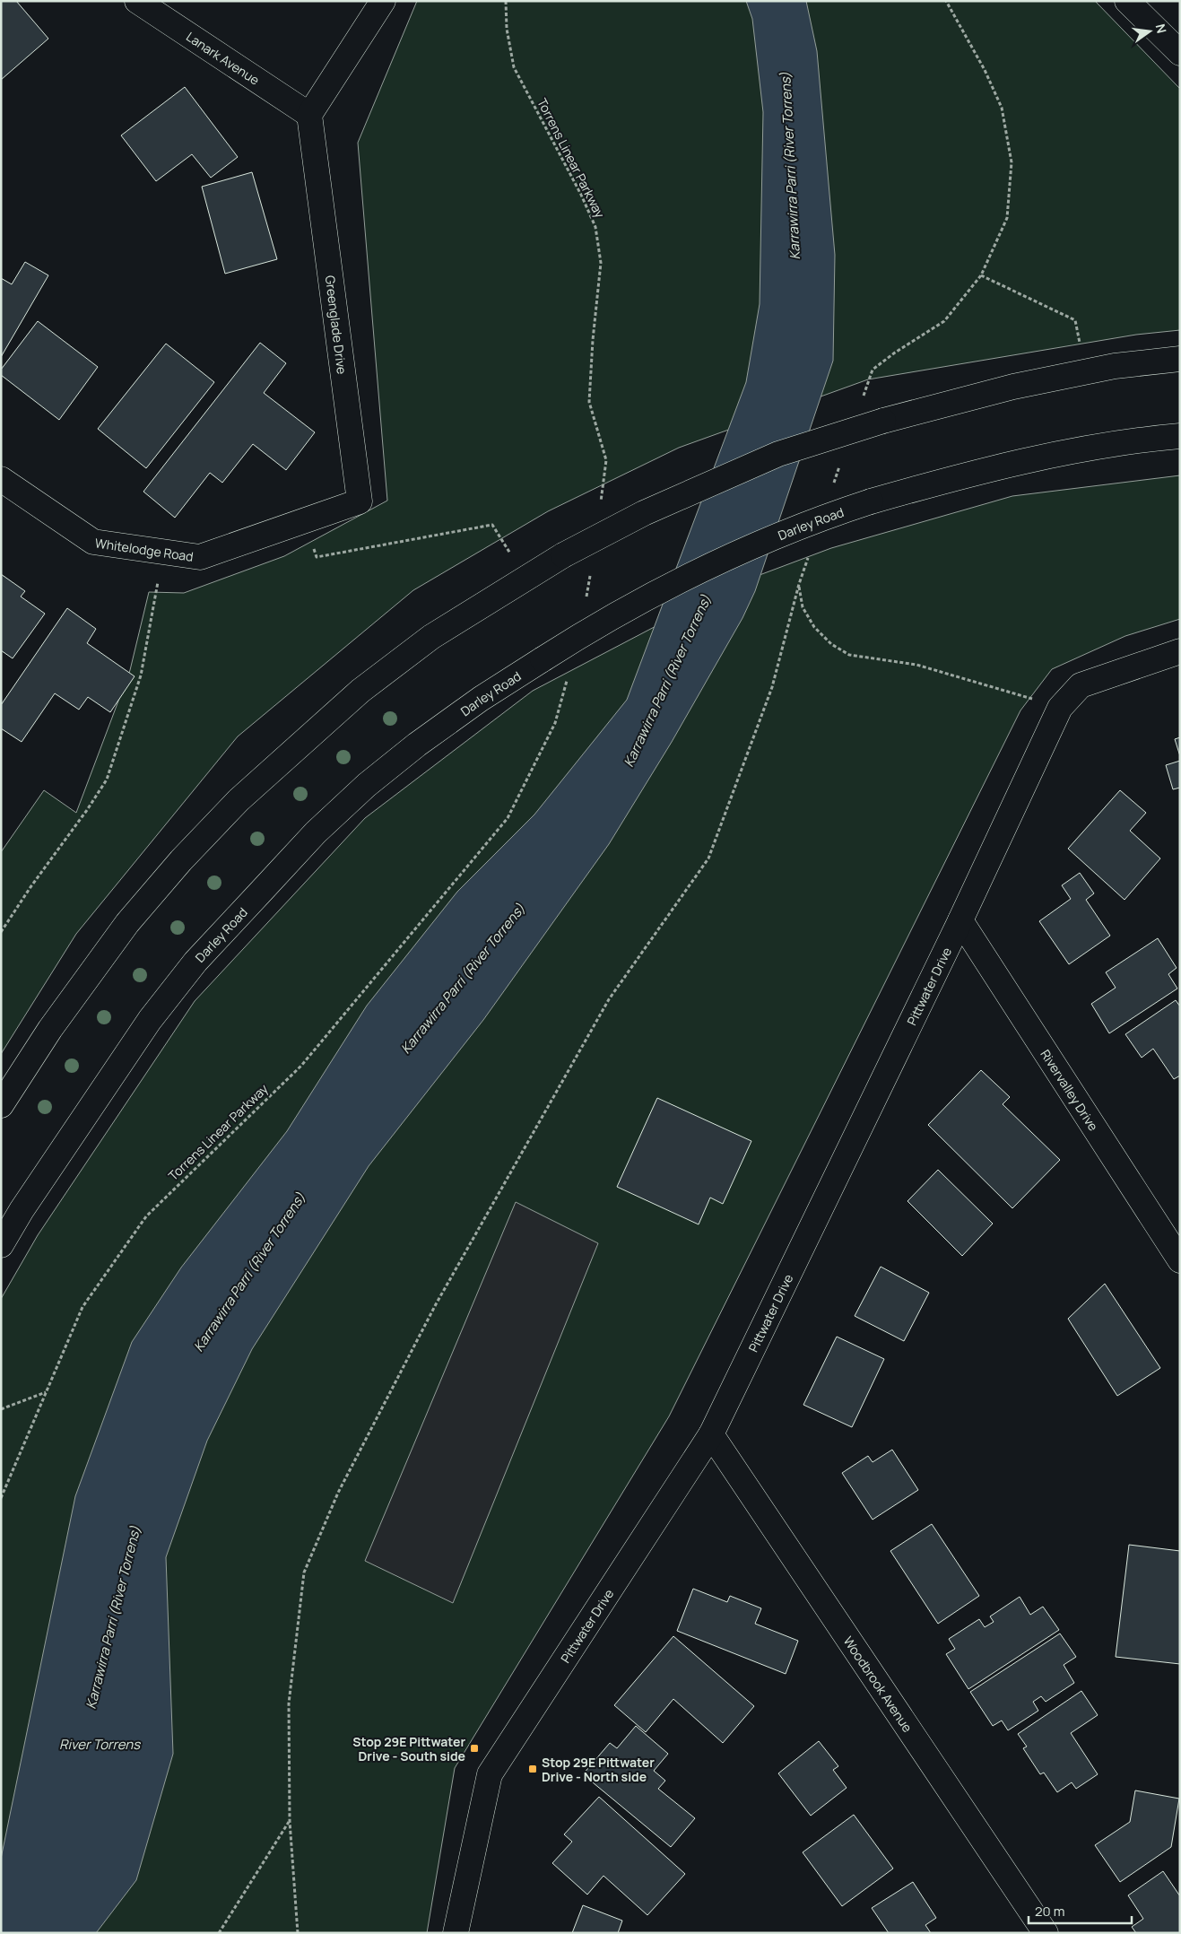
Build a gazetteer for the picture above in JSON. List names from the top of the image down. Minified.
{"streets":{"street":["Lanark Avenue","Greenglade Drive","Darley Road","Whitelodge Road","Pittwater Drive","Rivervalley Drive","Woodbrook Avenue"],"path":["Torrens Linear Parkway"]},"crossings":[["Lanark Avenue","Greenglade Drive"],["Greenglade Drive","Whitelodge Road"],["Pittwater Drive","Rivervalley Drive"],["Pittwater Drive","Woodbrook Avenue"]],"water":["Karrawirra Parri (River Torrens)","River Torrens"],"places":{"transit":["Stop 29E Pittwater Drive - South side","Stop 29E Pittwater Drive - North side"]},"scale_bar":"20 m","north":"right"}
